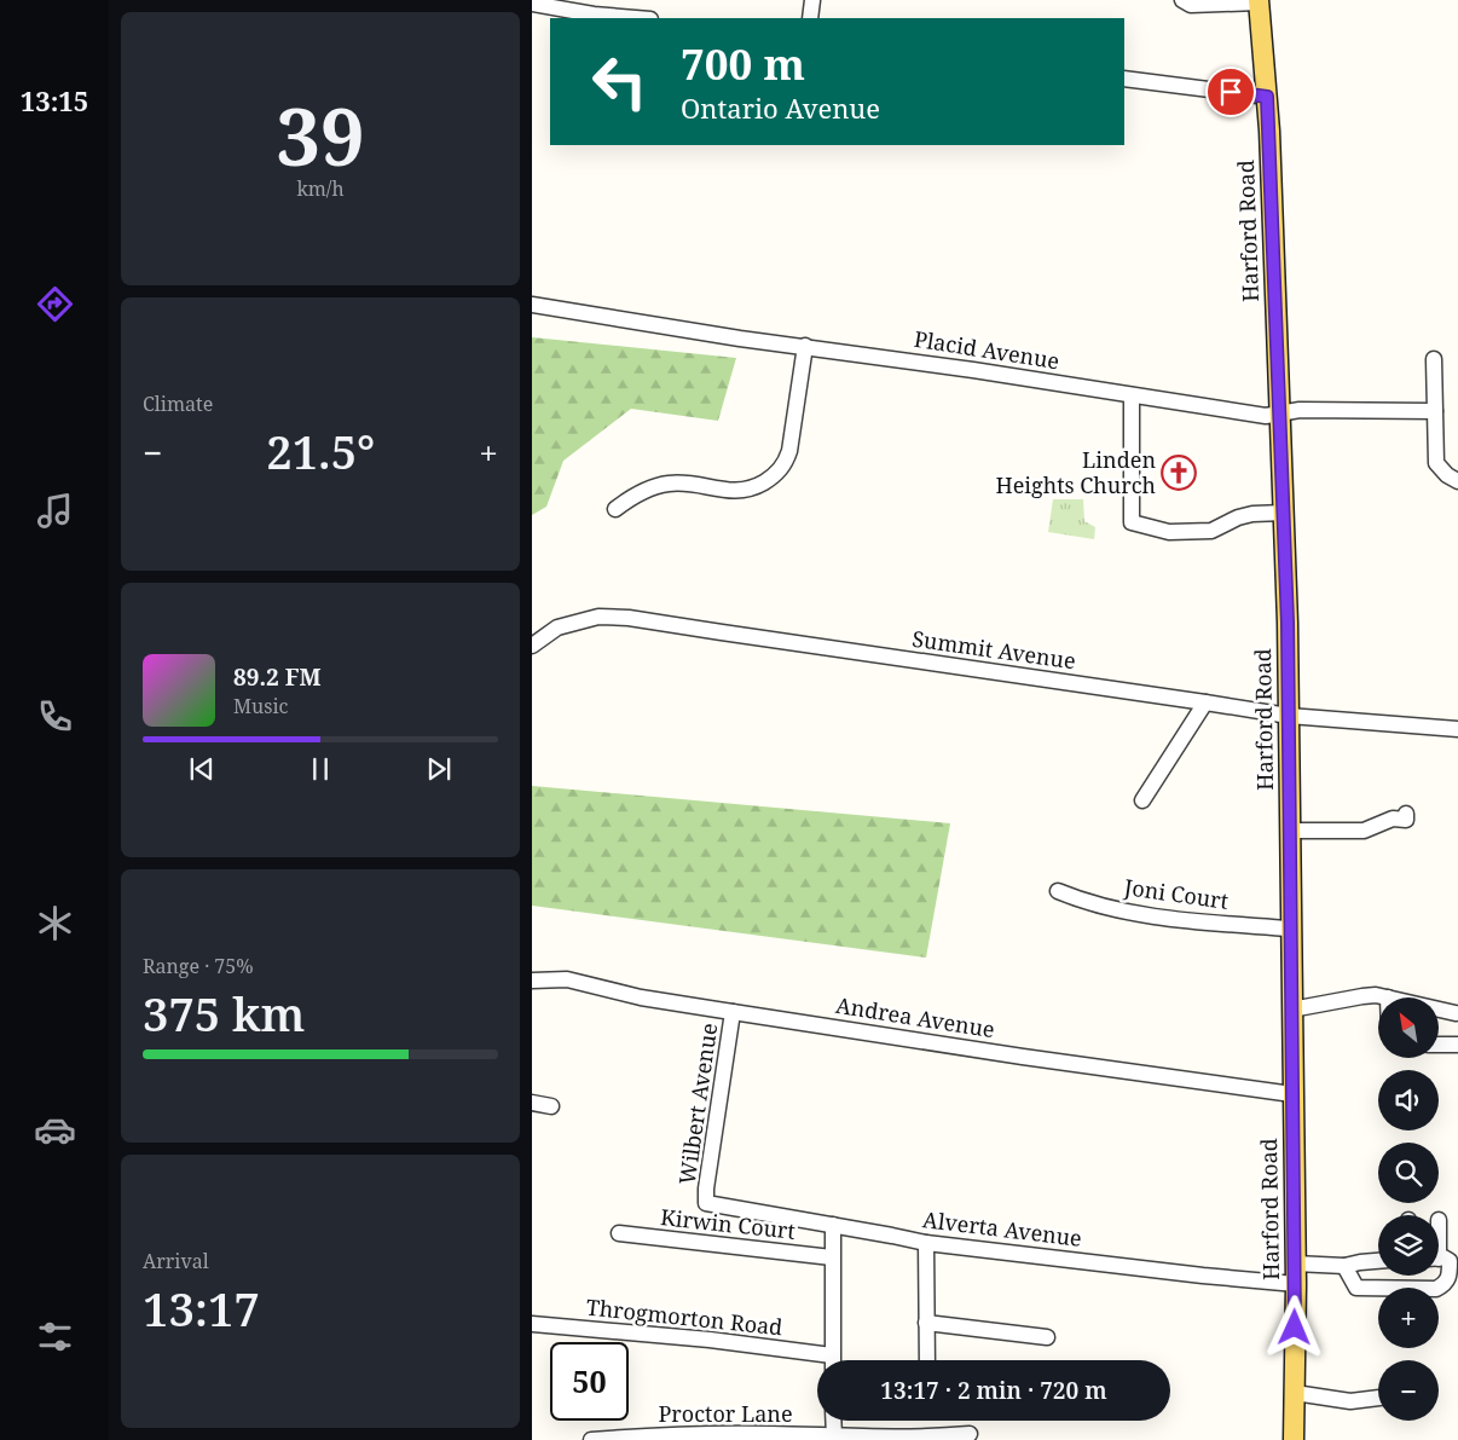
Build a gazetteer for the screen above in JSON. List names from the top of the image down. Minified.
{"streets":{"main road":["Harford Road"],"street":["Placid Avenue","Summit Avenue","Joni Court","Andrea Avenue","Wilbert Avenue","Kirwin Court","Alverta Avenue","Throgmorton Road","Proctor Lane"]},"crossings":[["Harford Road","Placid Avenue"],["Harford Road","Summit Avenue"],["Harford Road","Joni Court"],["Harford Road","Andrea Avenue"],["Harford Road","Alverta Avenue"],["Andrea Avenue","Wilbert Avenue"],["Wilbert Avenue","Alverta Avenue"]],"places":{"church":["Linden Heights Church"]},"north":"top left","page":{"tabs":"13:15","tile":[["39","km/h"],"Climate",["Range · 75%","375 km"],["Arrival","13:17"]],"turn":["700 m","Ontario Avenue"],"heat":["−","21.5°","+"],"song":["89.2 FM","Music"],"map_buttons":["+","−"],"limit":"50","trip":"13:17 · 2 min · 720 m"}}
